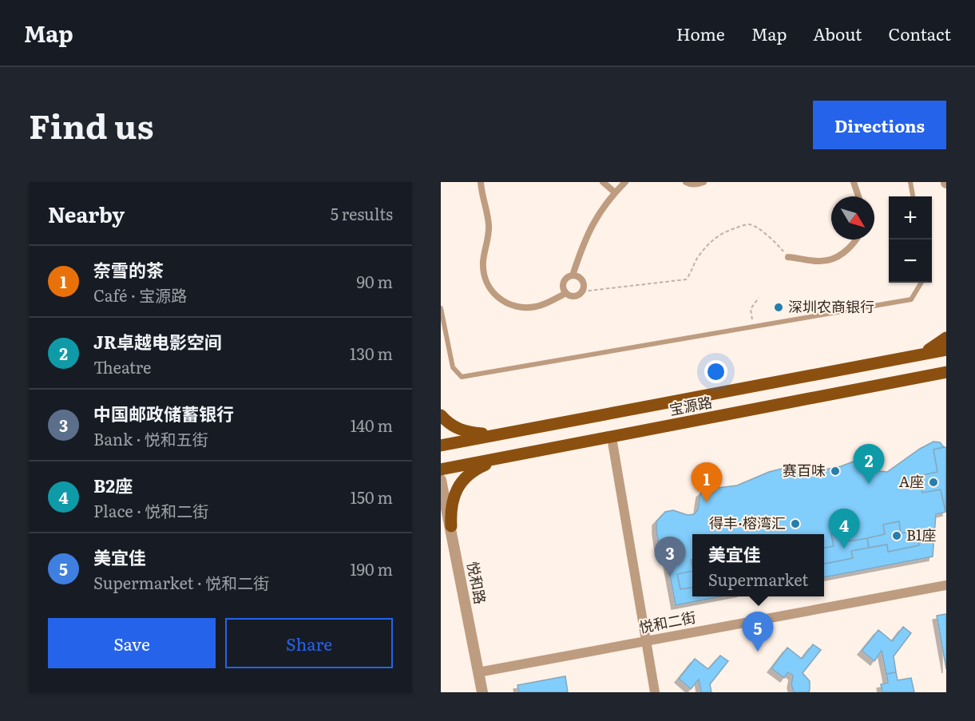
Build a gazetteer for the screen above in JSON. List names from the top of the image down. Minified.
{"streets":{"main road":["宝源路"],"street":["悦和路","悦和二街"]},"crossings":[["悦和路","悦和二街"]],"places":["深圳农商银行","赛百味","A座","得丰·榕湾汇","B1座"],"north":"bottom right","page":{"header":"Map","nav":["Home","Map","About","Contact"],"title":"Find us","buttons":["Directions",["Save","Share"]],"heading":["Nearby","5 results"],"map_buttons":["+","−"],"list":[{"mark":"1","name":"奈雪的茶","note":"Café · 宝源路","value":"90 m"},{"mark":"2","name":"JR卓越电影空间","note":"Theatre","value":"130 m"},{"mark":"3","name":"中国邮政储蓄银行","note":"Bank · 悦和五街","value":"140 m"},{"mark":"4","name":"B2座","note":"Place · 悦和二街","value":"150 m"},{"mark":"5","name":"美宜佳","note":"Supermarket · 悦和二街","value":"190 m"}],"pins":["2","1","4","3","5"],"popup":["美宜佳","Supermarket"]}}
